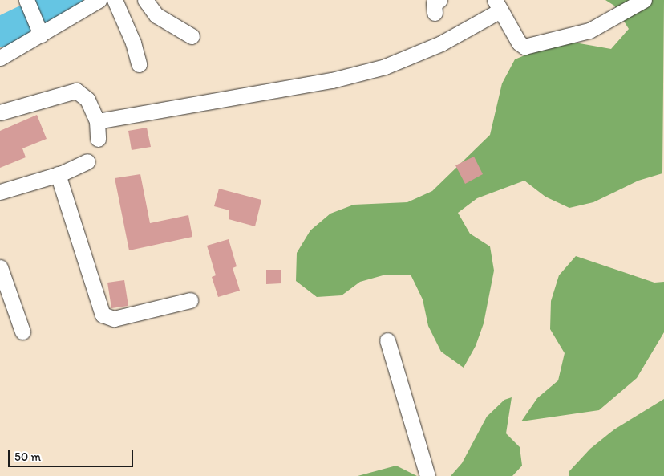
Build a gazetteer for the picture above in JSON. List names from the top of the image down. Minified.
{"scale_bar":"50 m"}
